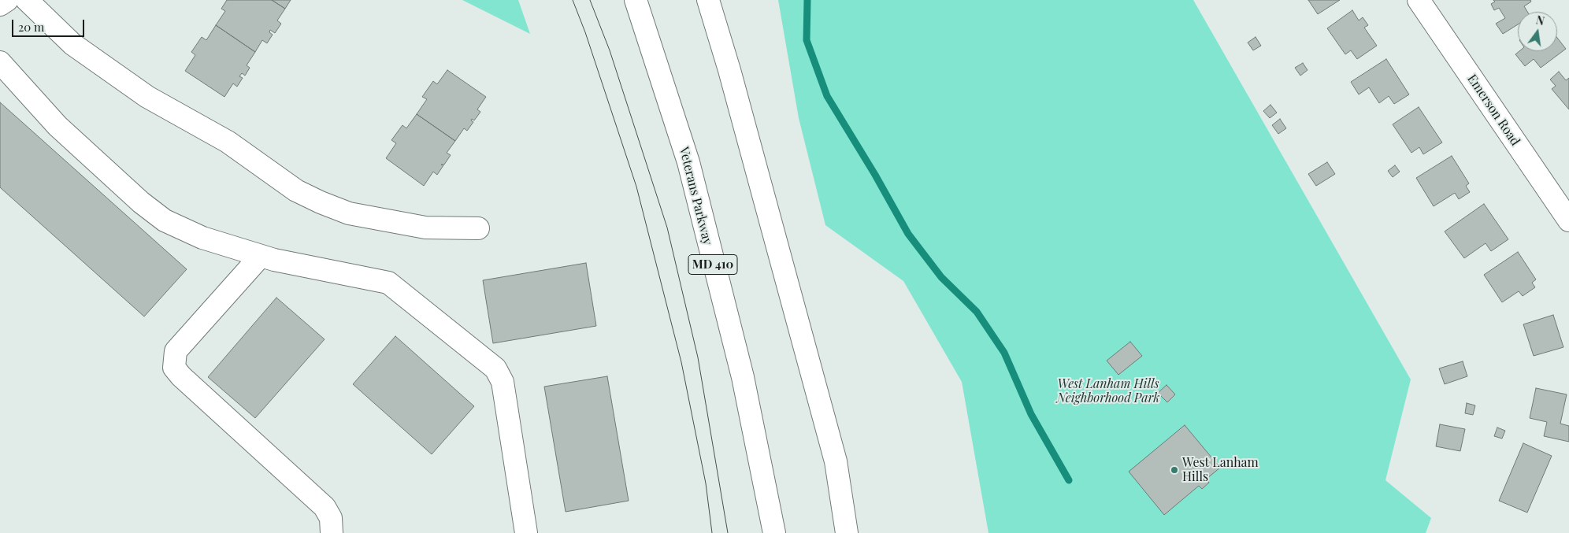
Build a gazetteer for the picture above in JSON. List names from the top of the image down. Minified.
{"streets":{"street":["Emerson Road","Veterans Parkway","MD 410"]},"parks":["West Lanham Hills Neighborhood Park"],"places":["West Lanham Hills"],"scale_bar":"20 m","north":"top"}
